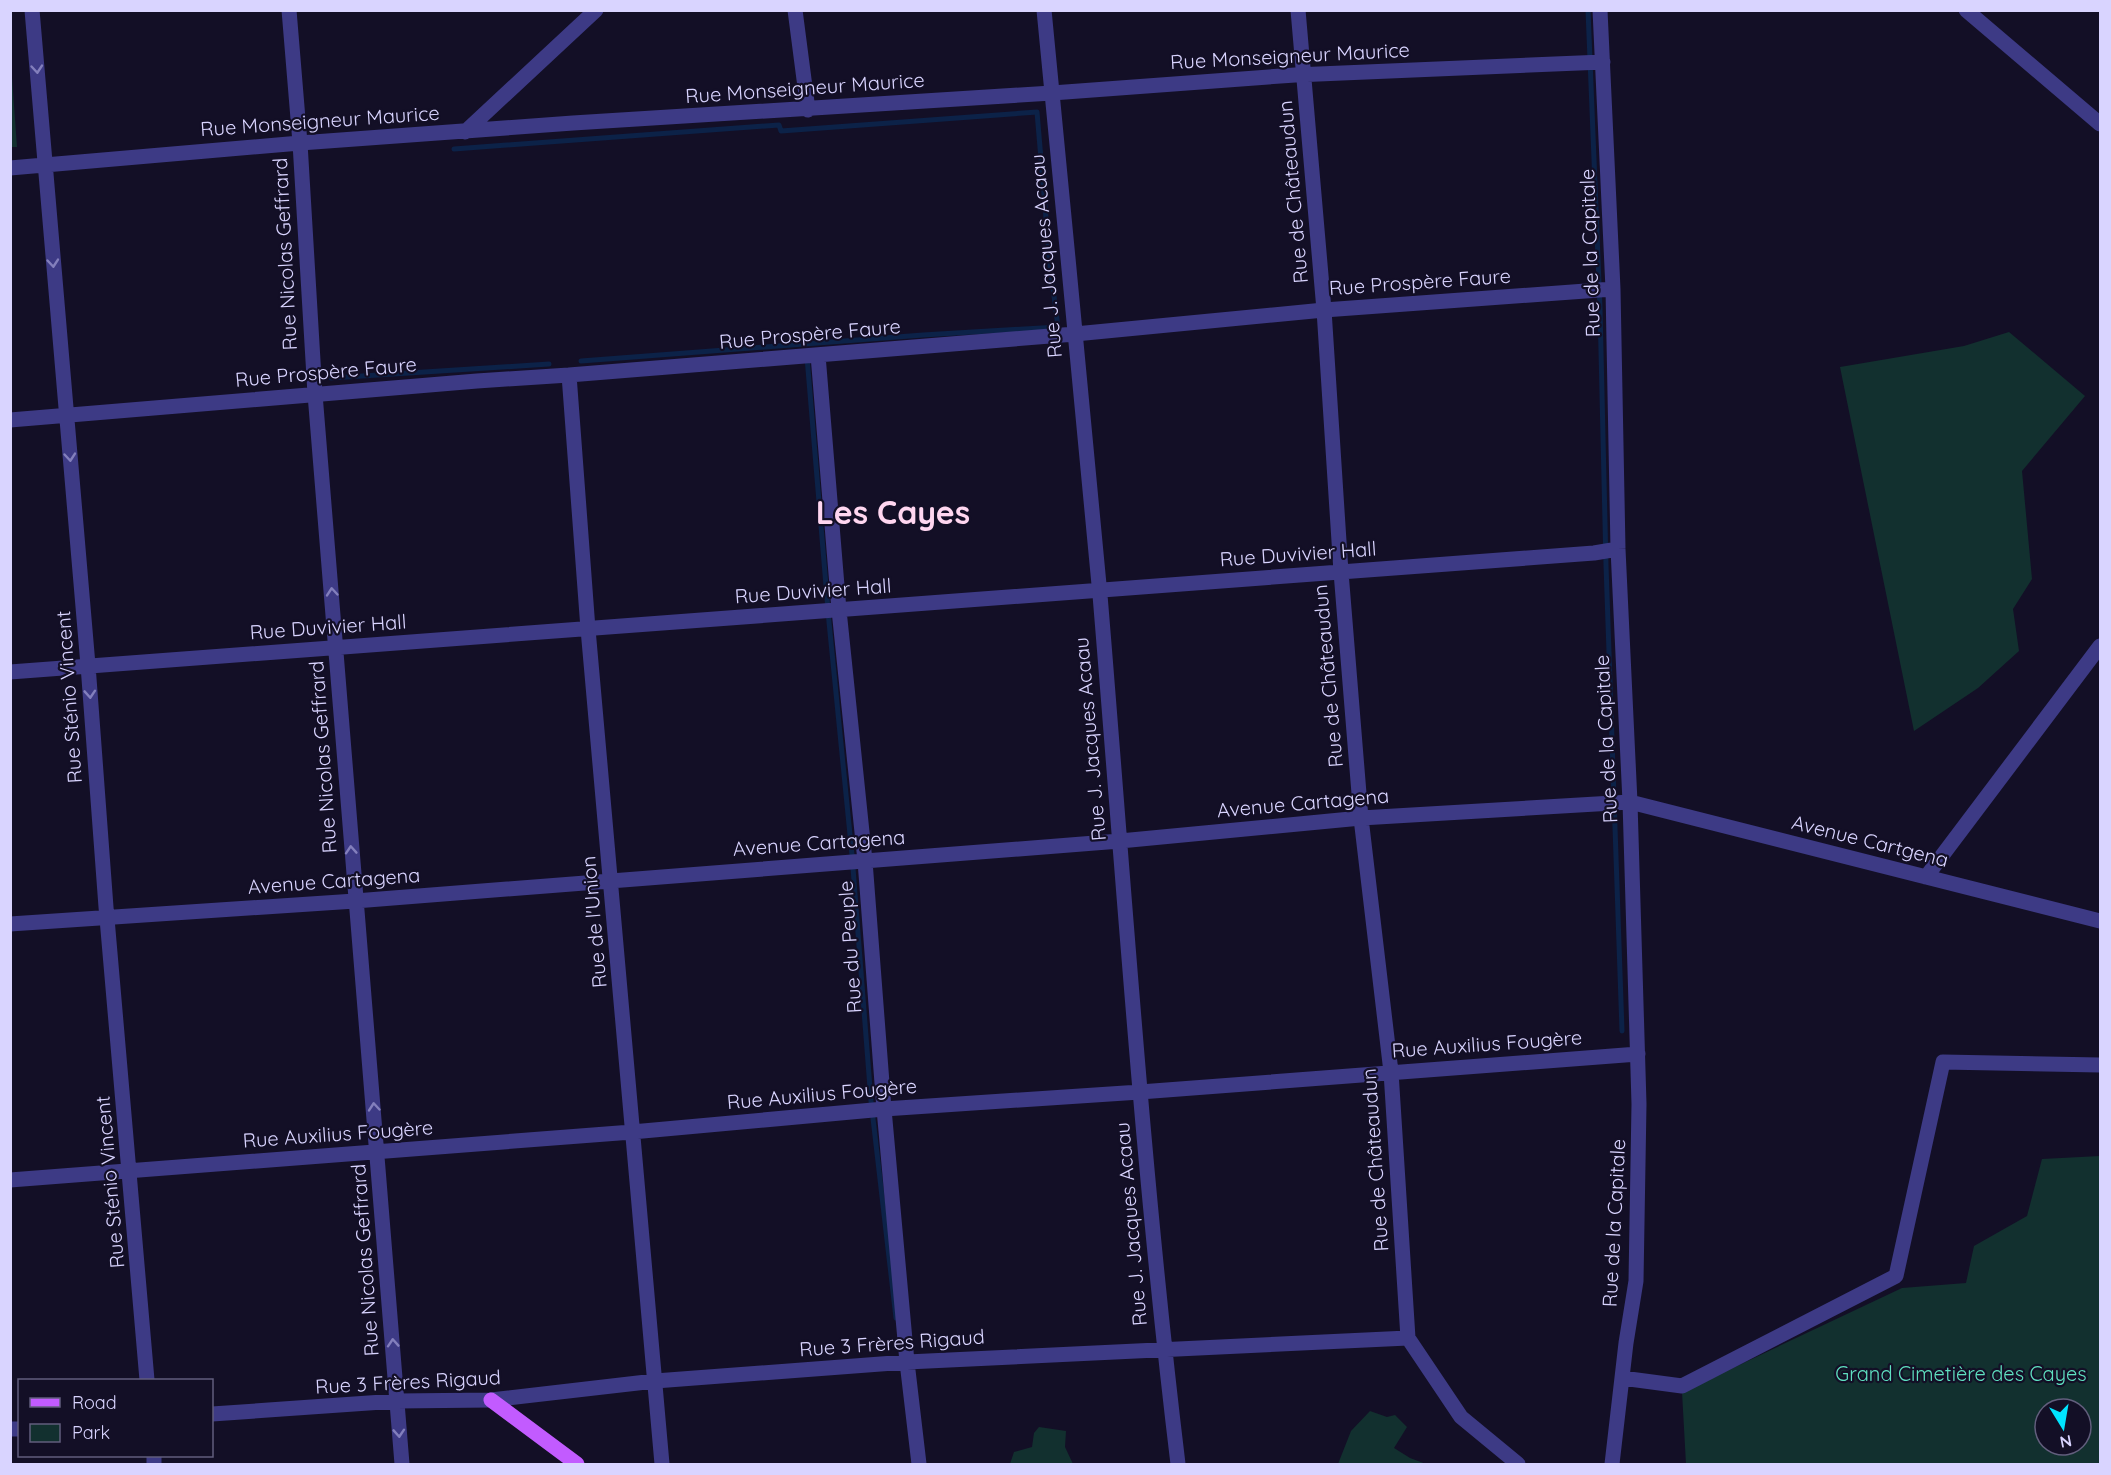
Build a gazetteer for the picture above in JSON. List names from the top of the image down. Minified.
{"streets":{"street":["Rue Monseigneur Maurice","Rue de Châteaudun","Rue de la Capitale","Rue Nicolas Geffrard","Rue J. Jacques Acaau","Rue Prospère Faure","Rue Duvivier Hall","Rue Sténio Vincent","Avenue Cartagena","Avenue Cartgena","Rue de l'Union","Rue du Peuple","Rue Auxilius Fougère","Rue 3 Frères Rigaud"]},"crossings":[["Rue Monseigneur Maurice","Rue de Châteaudun"],["Rue Monseigneur Maurice","Rue de la Capitale"],["Rue Monseigneur Maurice","Rue Nicolas Geffrard"],["Rue Monseigneur Maurice","Rue J. Jacques Acaau"],["Rue Monseigneur Maurice","Rue Sténio Vincent"],["Rue de Châteaudun","Rue Prospère Faure"],["Rue de Châteaudun","Rue Duvivier Hall"],["Rue de Châteaudun","Avenue Cartagena"],["Rue de Châteaudun","Rue Auxilius Fougère"],["Rue de Châteaudun","Rue 3 Frères Rigaud"],["Rue de la Capitale","Rue Prospère Faure"],["Rue de la Capitale","Rue Duvivier Hall"],["Rue de la Capitale","Avenue Cartagena"],["Rue de la Capitale","Avenue Cartgena"],["Rue de la Capitale","Rue Auxilius Fougère"],["Rue Nicolas Geffrard","Rue Prospère Faure"],["Rue Nicolas Geffrard","Rue Duvivier Hall"],["Rue Nicolas Geffrard","Avenue Cartagena"],["Rue Nicolas Geffrard","Rue Auxilius Fougère"],["Rue Nicolas Geffrard","Rue 3 Frères Rigaud"],["Rue J. Jacques Acaau","Rue Prospère Faure"],["Rue J. Jacques Acaau","Rue Duvivier Hall"],["Rue J. Jacques Acaau","Avenue Cartagena"],["Rue J. Jacques Acaau","Rue Auxilius Fougère"],["Rue J. Jacques Acaau","Rue 3 Frères Rigaud"],["Rue Prospère Faure","Rue Sténio Vincent"],["Rue Prospère Faure","Rue de l'Union"],["Rue Prospère Faure","Rue du Peuple"],["Rue Duvivier Hall","Rue Sténio Vincent"],["Rue Duvivier Hall","Rue de l'Union"],["Rue Duvivier Hall","Rue du Peuple"],["Rue Sténio Vincent","Avenue Cartagena"],["Rue Sténio Vincent","Rue Auxilius Fougère"],["Avenue Cartagena","Avenue Cartgena"],["Avenue Cartagena","Rue de l'Union"],["Avenue Cartagena","Rue du Peuple"],["Rue de l'Union","Rue Auxilius Fougère"],["Rue de l'Union","Rue 3 Frères Rigaud"],["Rue du Peuple","Rue Auxilius Fougère"],["Rue du Peuple","Rue 3 Frères Rigaud"]],"one_way":["Rue Nicolas Geffrard","Rue Sténio Vincent"],"districts":["Les Cayes"],"parks":["Grand Cimetière des Cayes"],"legend":["Road","Park"],"north":"bottom"}
